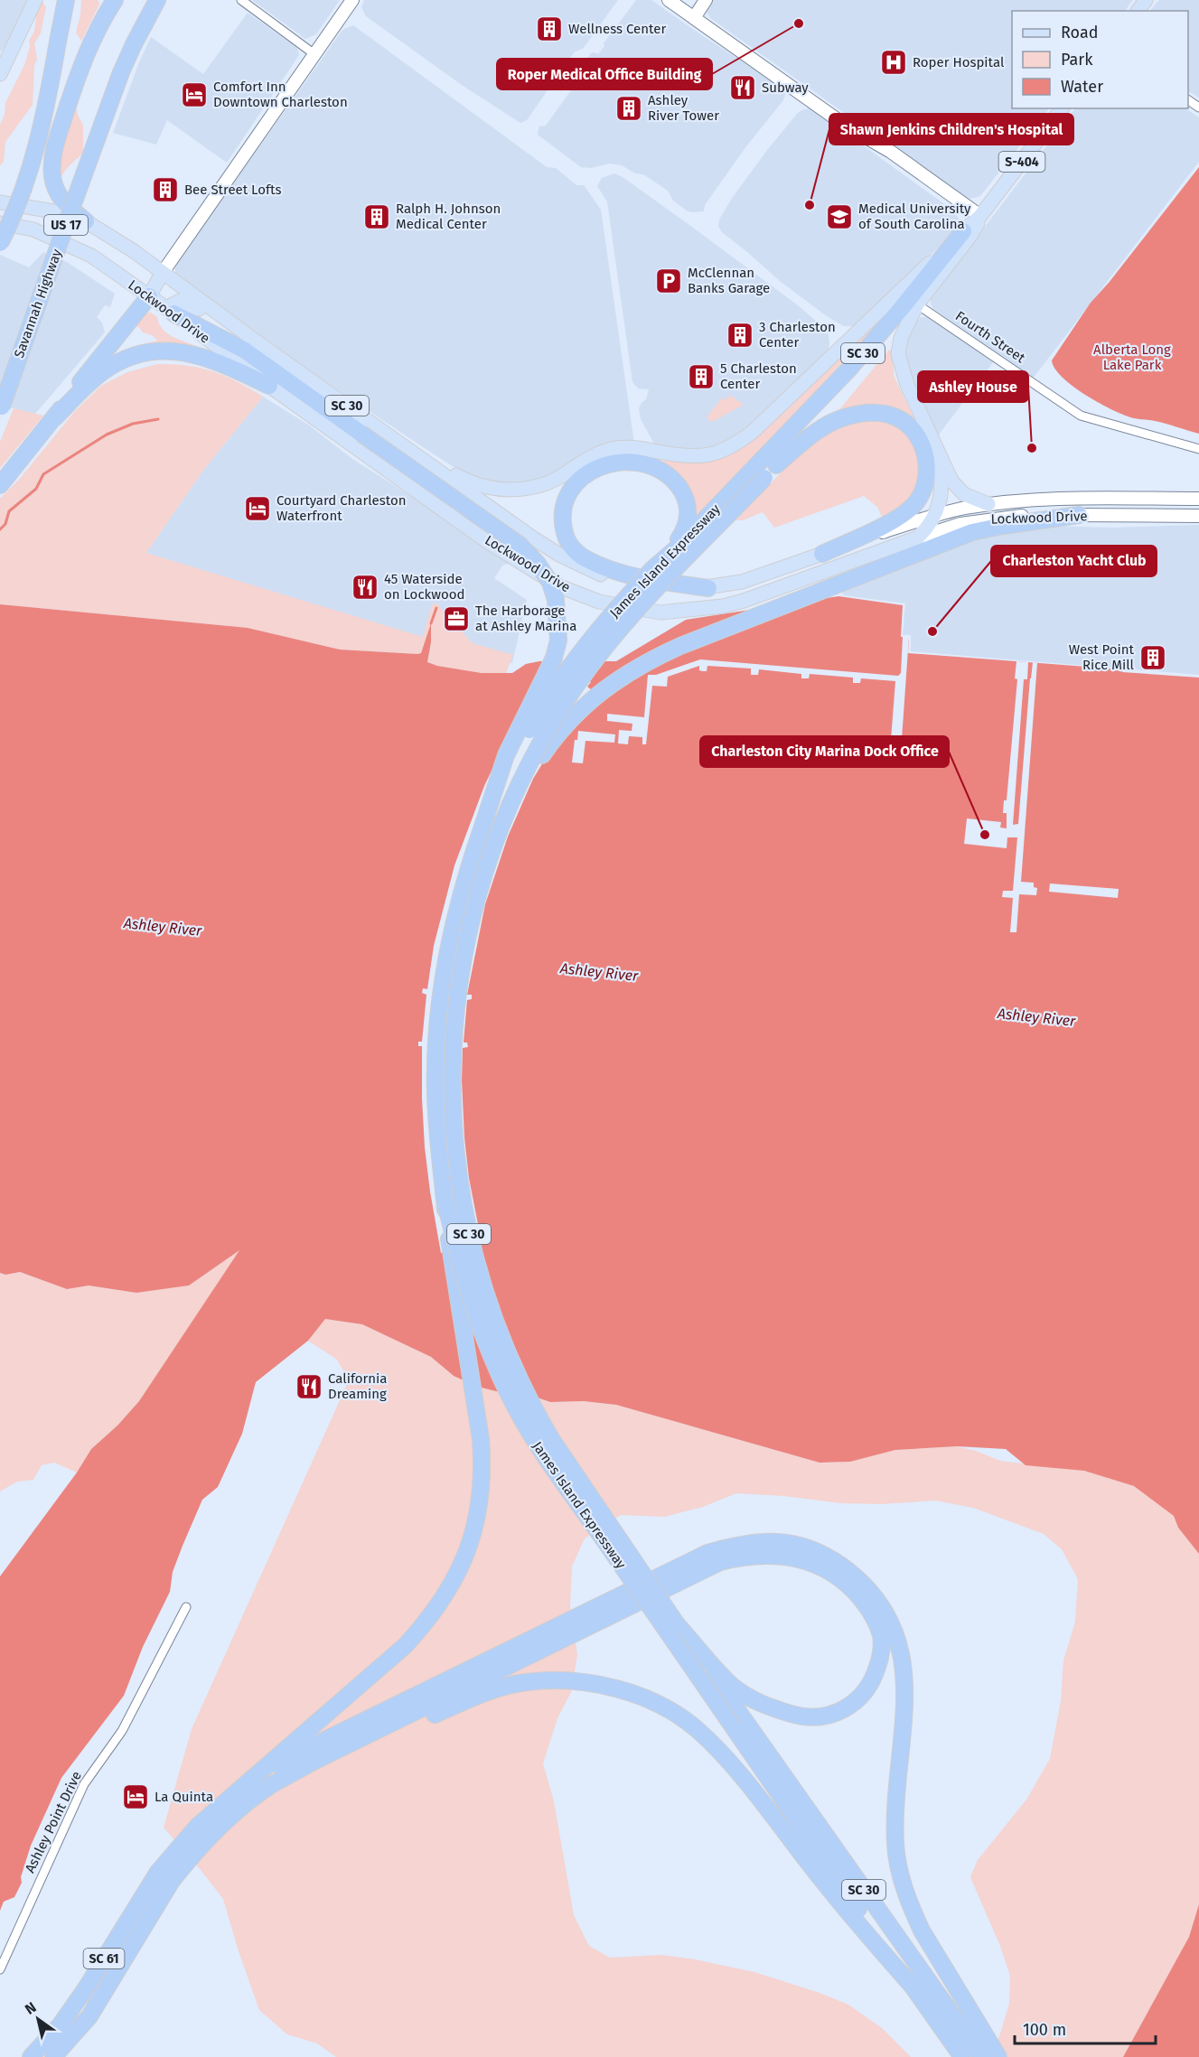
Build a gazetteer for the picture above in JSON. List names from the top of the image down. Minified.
{"streets":{"highway":["US 17","Savannah Highway","SC 30","James Island Expressway","SC 61"],"main road":["S-404","Lockwood Drive"],"street":["Fourth Street","Ashley Point Drive"]},"crossings":[["S-404","Fourth Street"],["S-404","James Island Expressway"],["Lockwood Drive","SC 30"],["Fourth Street","James Island Expressway"],["SC 30","James Island Expressway"]],"water":["Ashley River"],"parks":["Alberta Long Lake Park"],"places":{"other":["Roper Medical Office Building","Shawn Jenkins Children's Hospital","Ashley House","Charleston Yacht Club","Charleston City Marina Dock Office"],"building":["Wellness Center","Ashley River Tower","Bee Street Lofts","Ralph H. Johnson Medical Center","3 Charleston Center","5 Charleston Center","West Point Rice Mill"],"hospital":["Roper Hospital"],"restaurant":["Subway","45 Waterside on Lockwood","California Dreaming"],"hotel":["Comfort Inn Downtown Charleston","Courtyard Charleston Waterfront","La Quinta"],"school or university":["Medical University of South Carolina"],"parking":["McClennan Banks Garage"],"office":["The Harborage at Ashley Marina"]},"legend":["Road","Park","Water"],"scale_bar":"100 m","north":"top left"}
